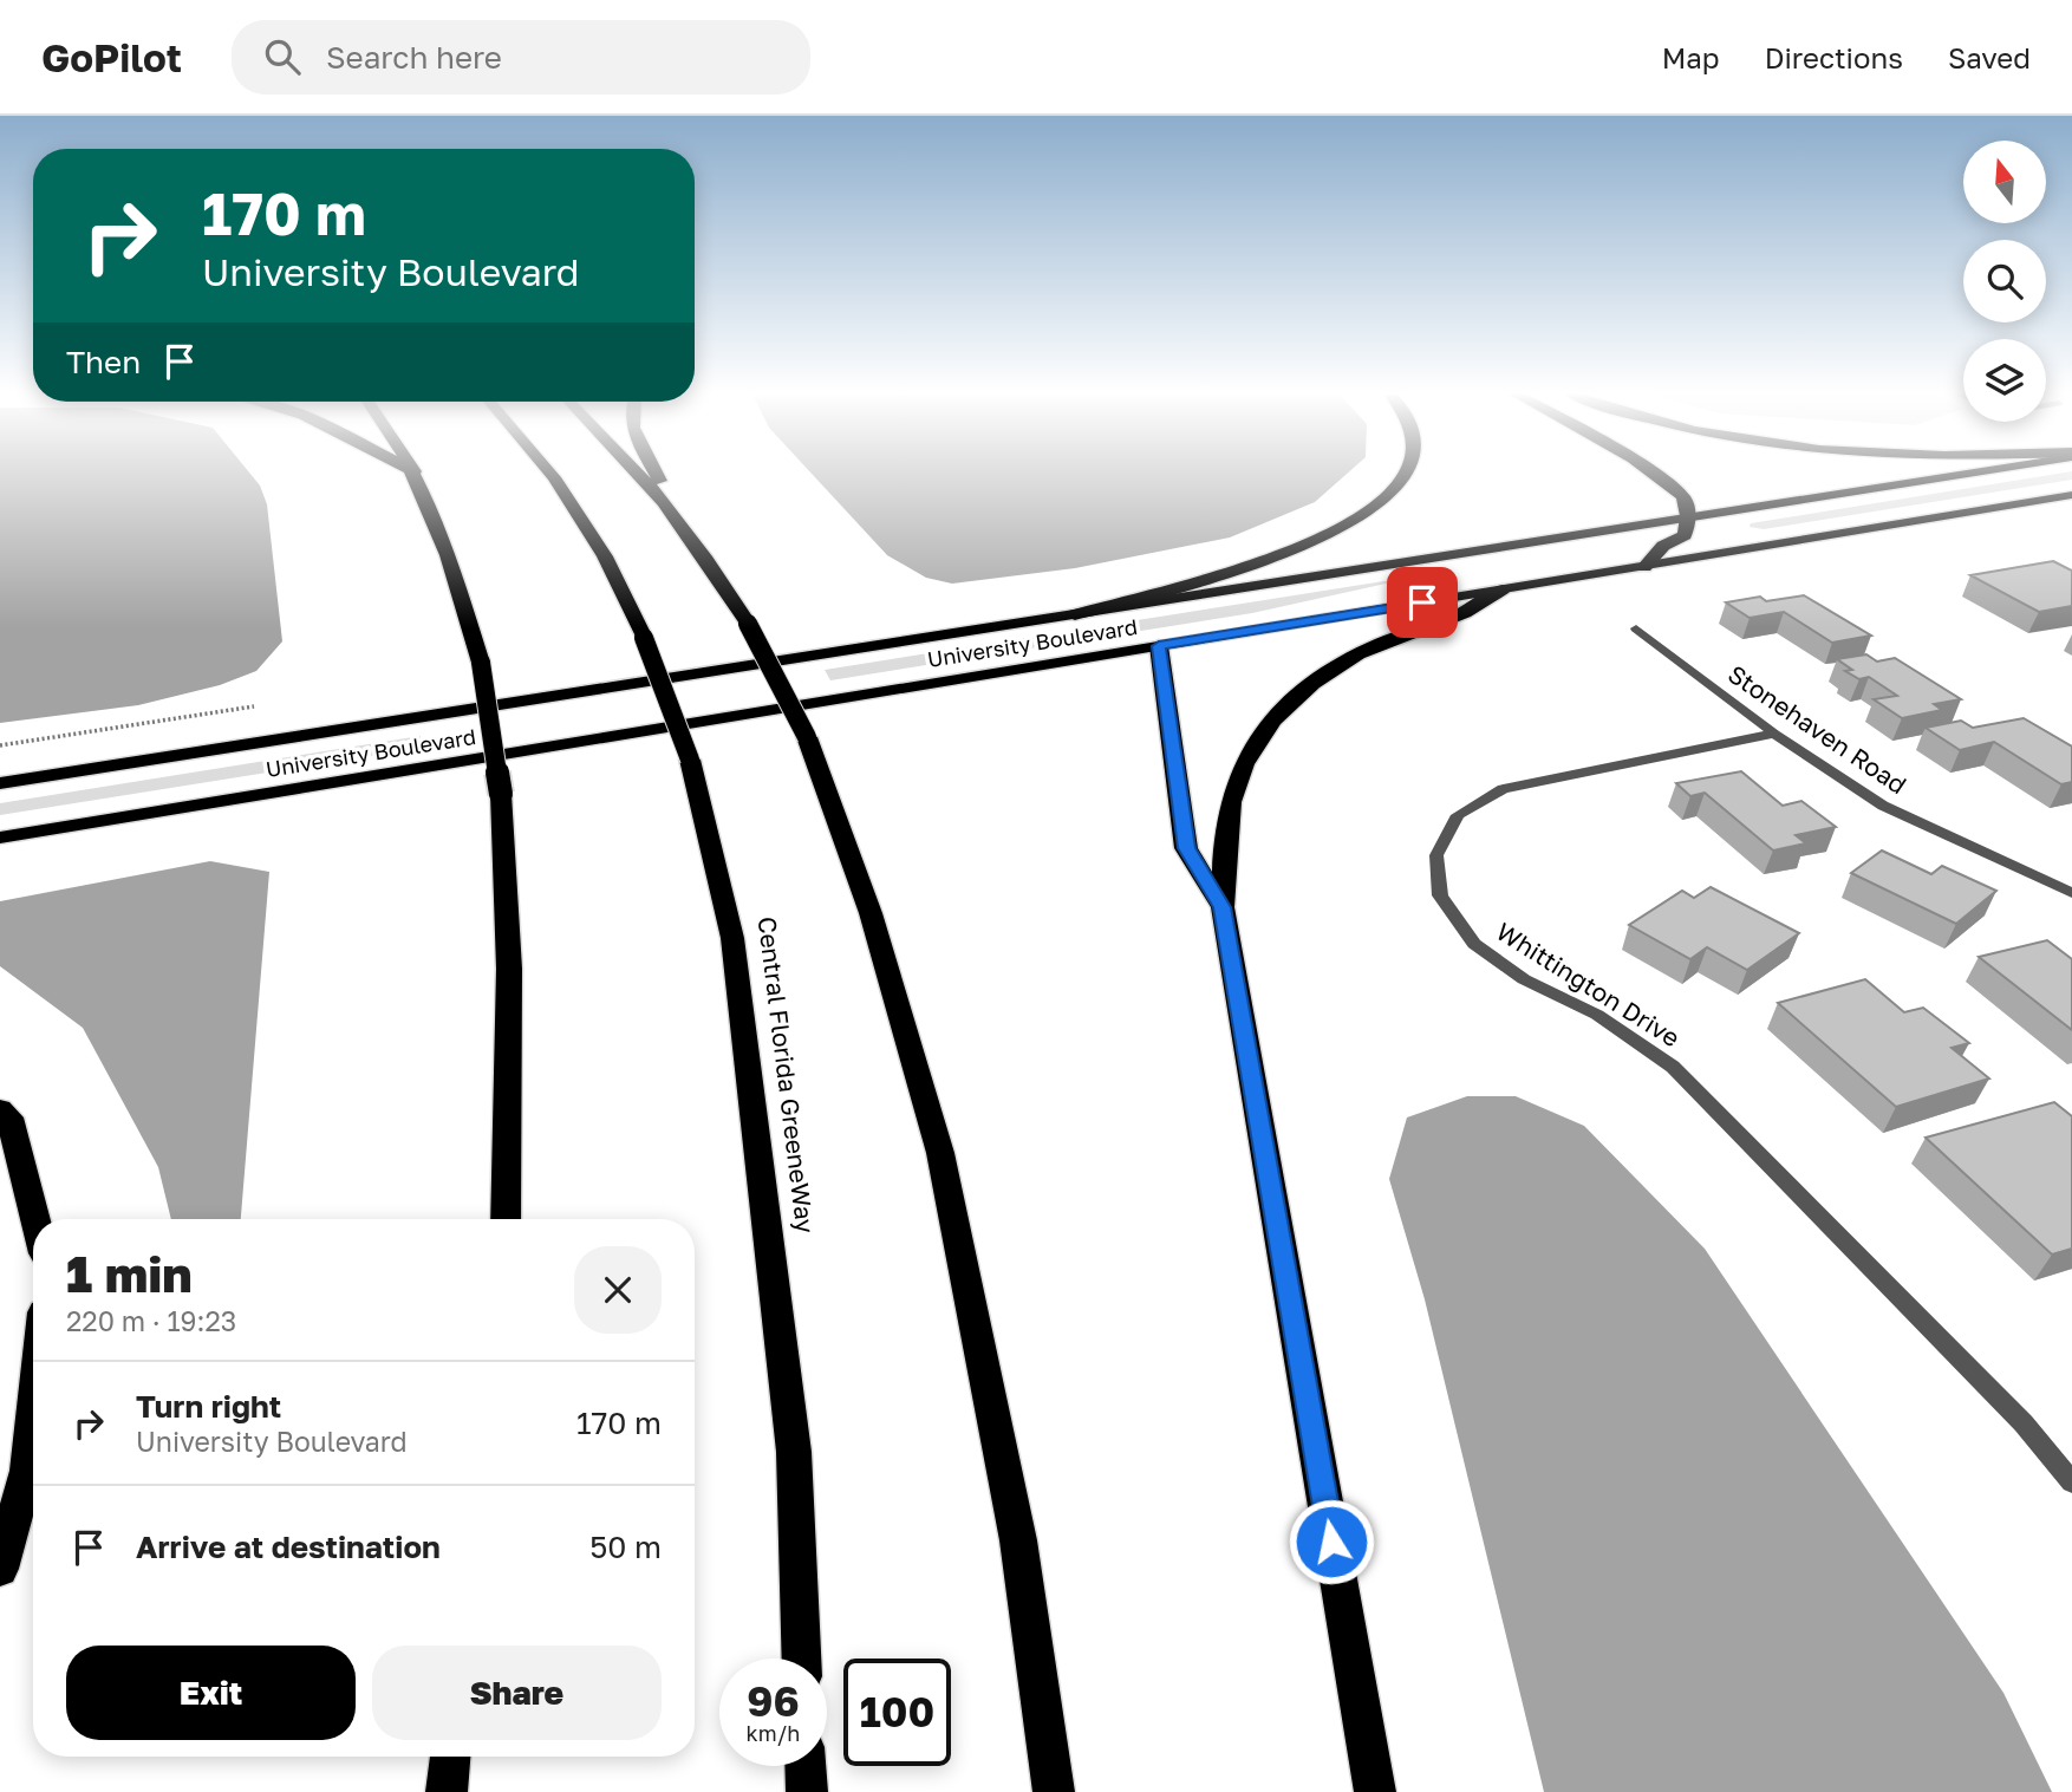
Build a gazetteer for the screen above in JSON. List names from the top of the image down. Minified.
{"streets":{"highway":["Central Florida GreeneWay"],"main road":["University Boulevard"],"street":["Stonehaven Road","Whittington Drive"]},"crossings":[["Stonehaven Road","Whittington Drive"]],"north":"top","page":{"header":"GoPilot","search":"Search here","nav":["Map","Directions","Saved"],"turn":["170 m","University Boulevard"],"then":"Then","heading":["1 min","220 m · 19:23"],"list":[{"name":"Turn right","note":"University Boulevard","value":"170 m"},{"name":"Arrive at destination","value":"50 m"}],"buttons":["Exit","Share"],"speed":"96 km/h","limit":"100"}}
